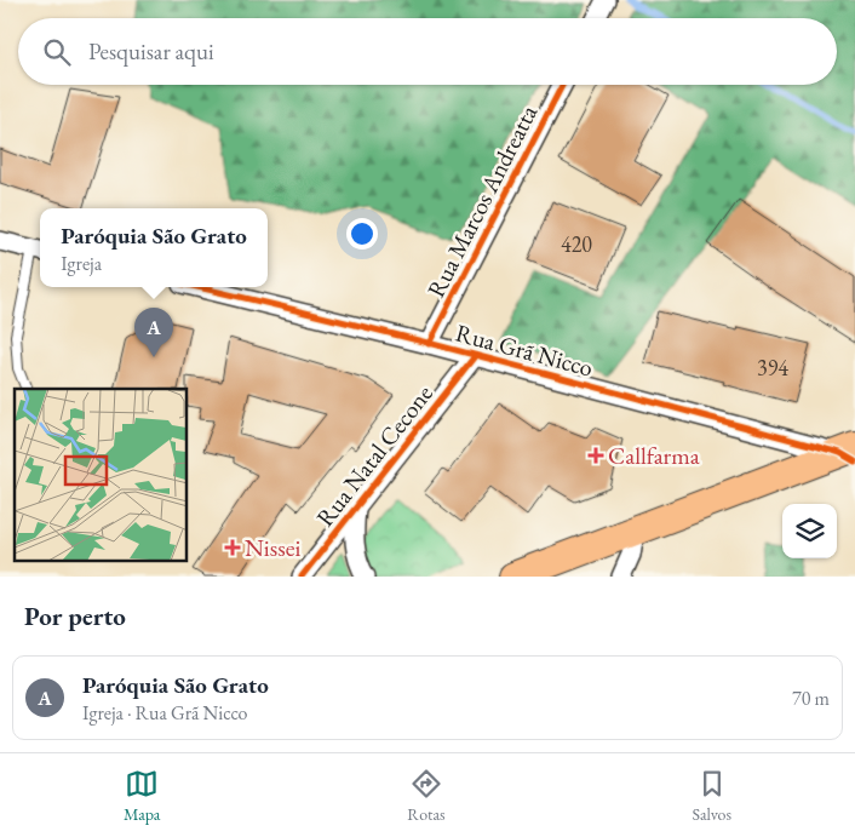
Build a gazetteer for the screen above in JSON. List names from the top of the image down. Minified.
{"streets":{"street":["Rua Marcos Andreatta","Rua Grã Nicco","Rua Natal Cecone"]},"crossings":[["Rua Marcos Andreatta","Rua Grã Nicco"],["Rua Grã Nicco","Rua Natal Cecone"]],"places":{"health":["Callfarma","Nissei"]},"house_numbers":["420","394"],"page":{"search":"Pesquisar aqui","popup":["Paróquia São Grato","Igreja"],"pins":"A","heading":"Por perto","list":[{"mark":"A","name":"Paróquia São Grato","note":"Igreja · Rua Grã Nicco","value":"70 m"}],"nav":["Mapa","Rotas","Salvos"]}}
